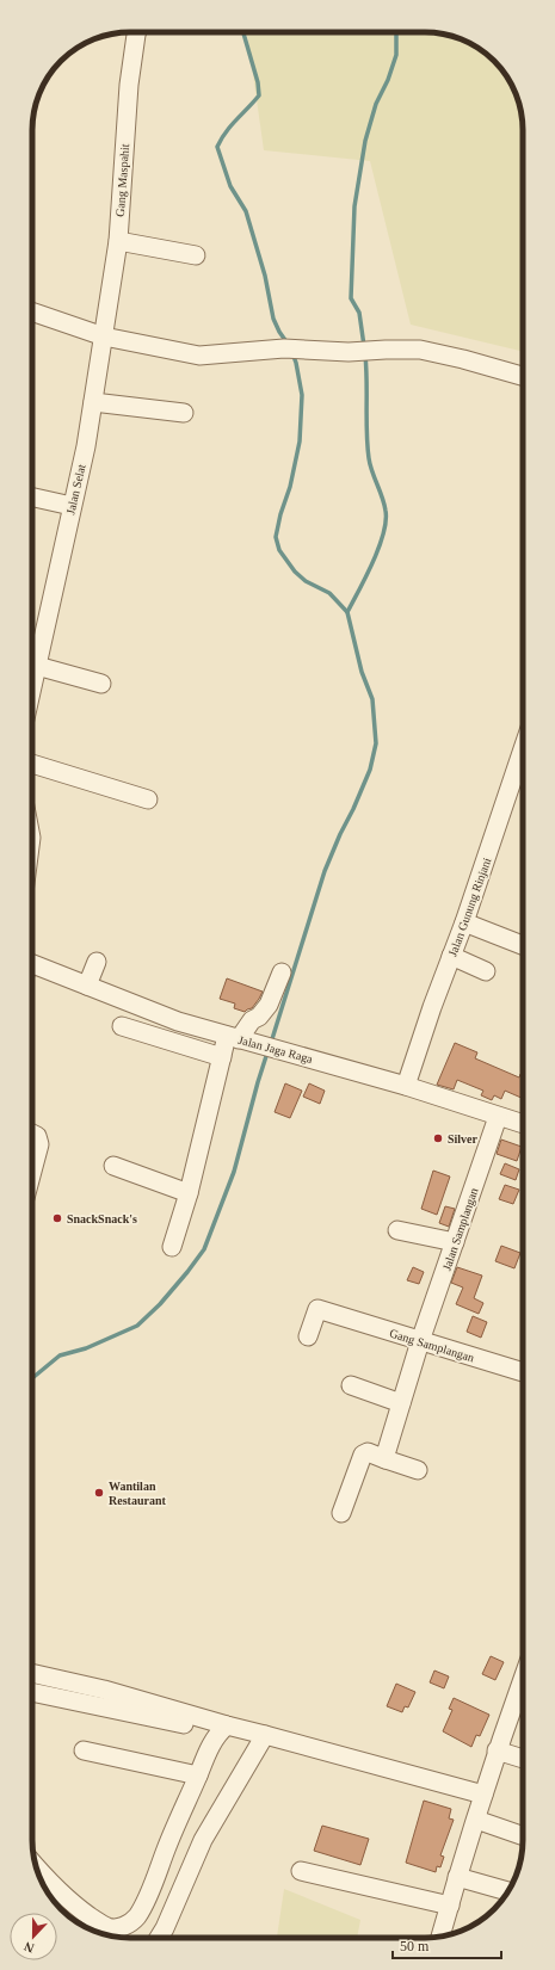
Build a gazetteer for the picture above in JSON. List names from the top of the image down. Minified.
{"streets":{"street":["Gang Maspahit","Jalan Selat","Jalan Gunung Rinjani","Jalan Jaga Raga","Jalan Samplangan","Gang Samplangan"]},"crossings":[["Gang Maspahit","Jalan Selat"],["Jalan Gunung Rinjani","Jalan Jaga Raga"],["Jalan Jaga Raga","Jalan Samplangan"],["Jalan Samplangan","Gang Samplangan"]],"places":["Silver","SnackSnack's","Wantilan Restaurant"],"scale_bar":"50 m","north":"bottom"}
